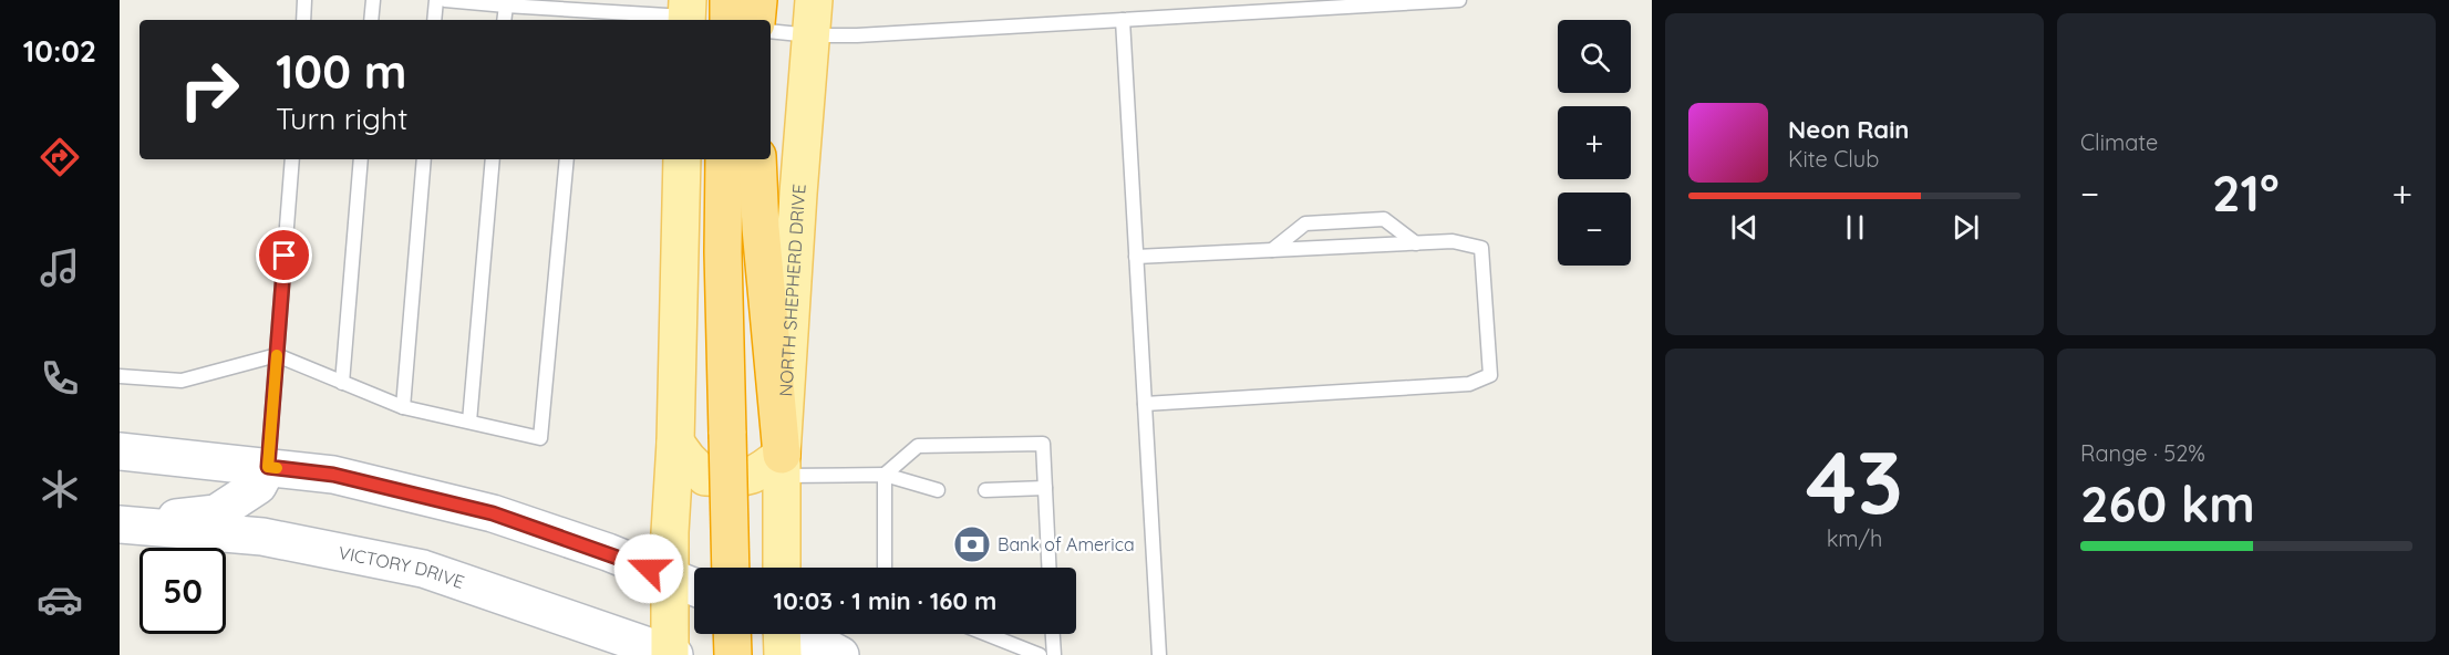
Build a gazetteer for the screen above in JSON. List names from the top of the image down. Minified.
{"streets":{"main road":["NORTH SHEPHERD DRIVE","VICTORY DRIVE"]},"places":{"bank":["Bank of America"]},"page":{"tabs":"10:02","tile":["Climate",["43","km/h"],["Range · 52%","260 km"]],"map_buttons":["+","−"],"turn":["100 m","Turn right"],"song":["Neon Rain","Kite Club"],"heat":["−","21°","+"],"limit":"50","trip":"10:03 · 1 min · 160 m"}}
